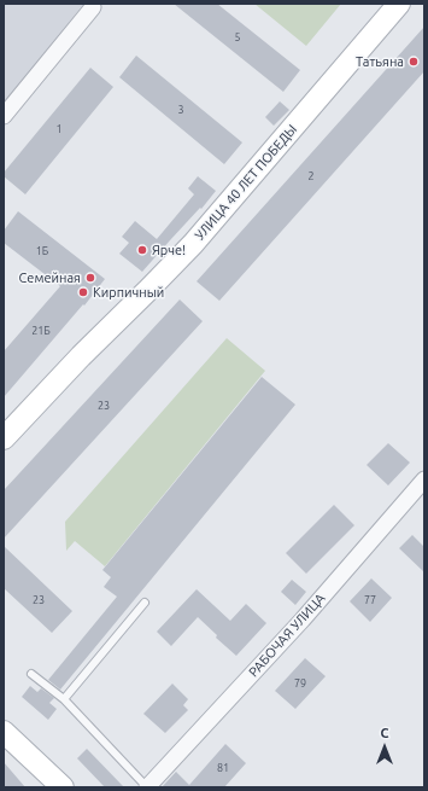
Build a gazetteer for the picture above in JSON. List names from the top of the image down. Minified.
{"streets":{"street":["УЛИЦА 40 ЛЕТ ПОБЕДЫ","РАБОЧАЯ УЛИЦА"]},"places":["Татьяна","Ярче!","Семейная","Кирпичный"],"house_numbers":["5","3","1","2","1Б","21Б","23","23","77","79","81"],"north":"top"}
